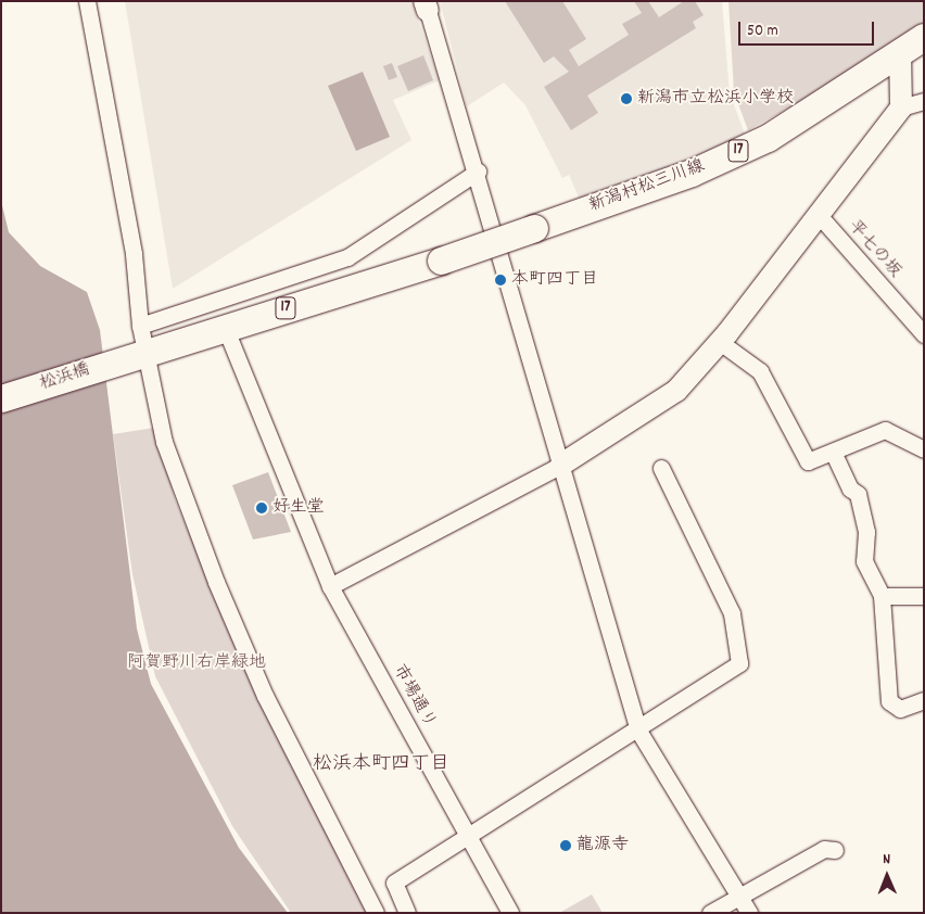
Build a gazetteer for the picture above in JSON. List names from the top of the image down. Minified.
{"streets":{"main road":["17","新潟村松三川線","松浜橋"],"street":["平七の坂","市場通り"]},"crossings":[["17","新潟村松三川線"],["17","松浜橋"],["17","市場通り"],["新潟村松三川線","市場通り"]],"districts":["松浜本町四丁目"],"parks":["阿賀野川右岸緑地"],"places":["新潟市立松浜小学校","本町四丁目","好生堂","龍源寺"],"scale_bar":"50 m","north":"top"}
